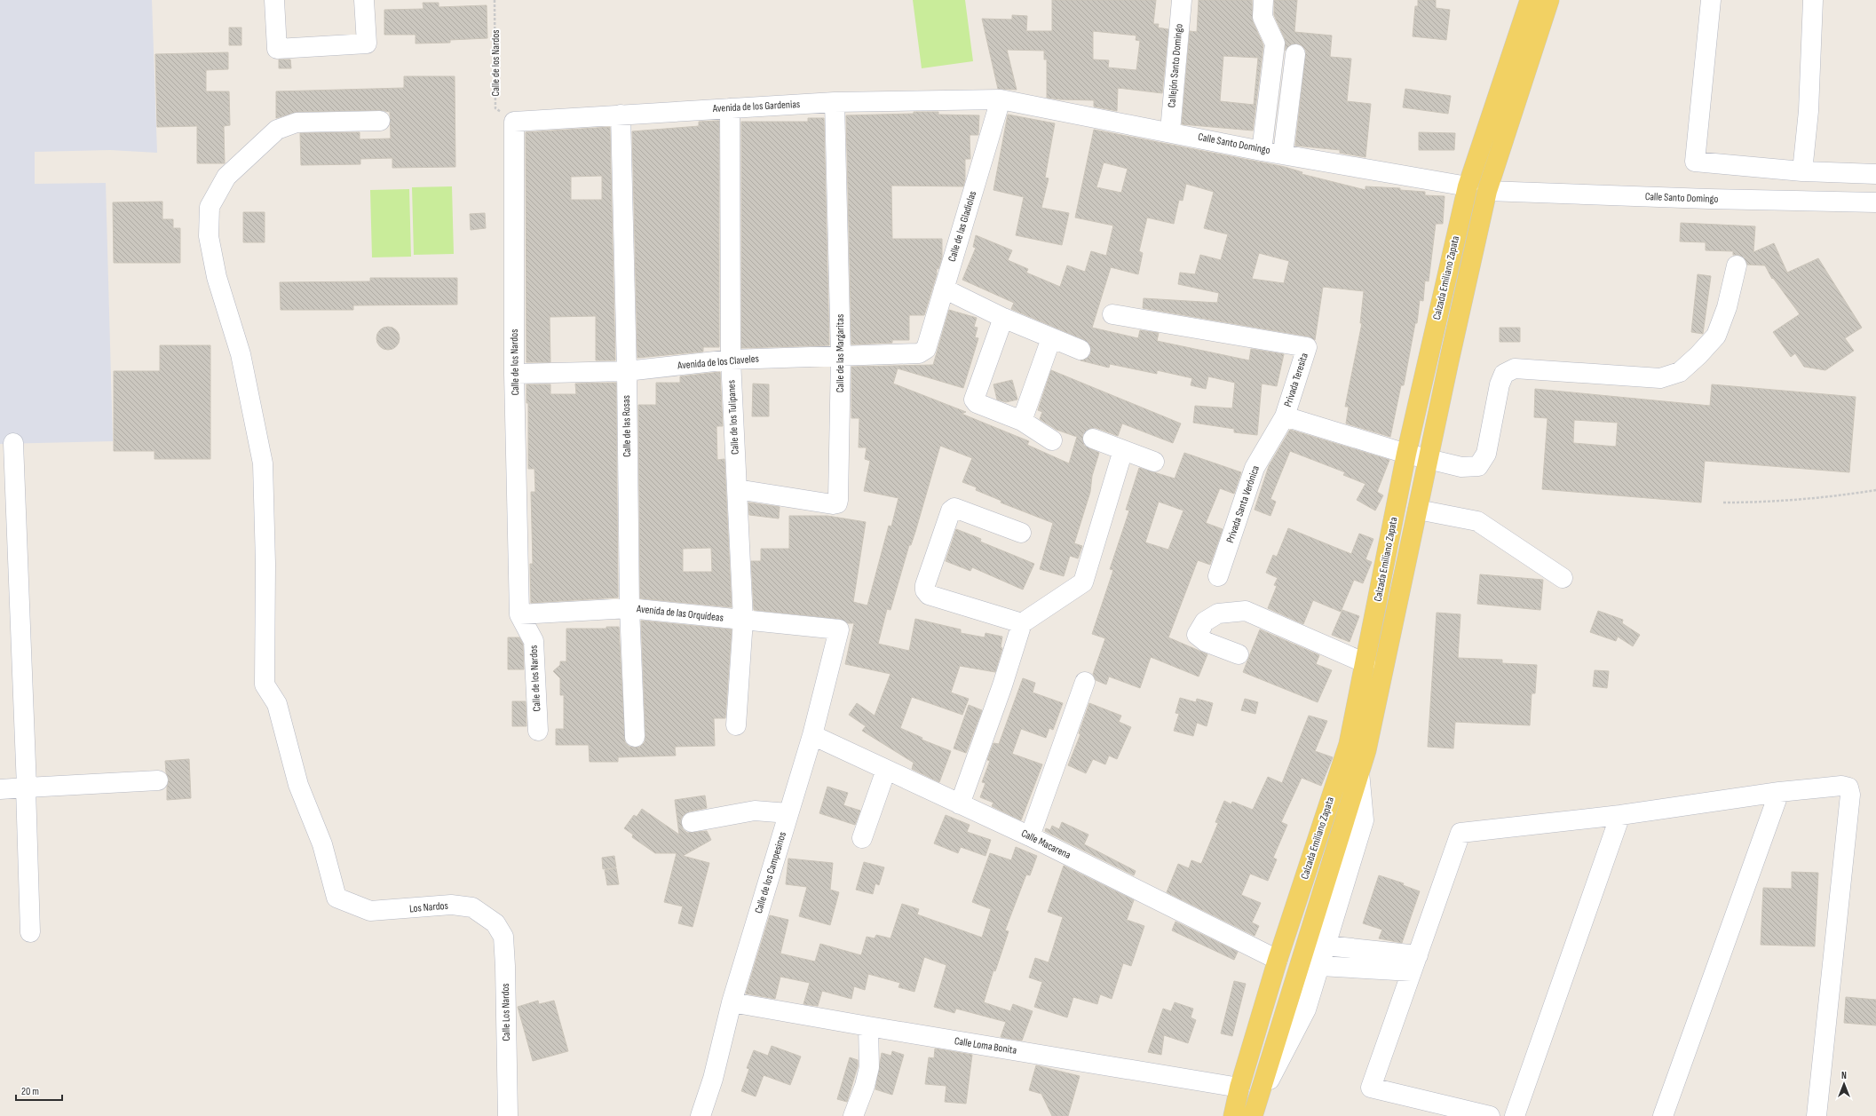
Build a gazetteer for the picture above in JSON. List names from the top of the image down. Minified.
{"streets":{"main road":["Calzada Emiliano Zapata"],"street":["Calle de los Nardos","Callejón Santo Domingo","Avenida de los Gardenias","Calle Santo Domingo","Calle de las Gladiolas","Calle de las Margaritas","Avenida de los Claveles","Privada Teresita","Calle de los Tulipanes","Calle de las Rosas","Privada Santa Verónica","Avenida de las Orquídeas","Calle Macarena","Calle de los Campesinos","Los Nardos","Calle Los Nardos","Calle Loma Bonita"]},"crossings":[["Calle de los Nardos","Avenida de los Gardenias"],["Calle de los Nardos","Avenida de los Claveles"],["Calle de los Nardos","Avenida de las Orquídeas"],["Callejón Santo Domingo","Calle Santo Domingo"],["Avenida de los Gardenias","Calle Santo Domingo"],["Avenida de los Gardenias","Calle de las Gladiolas"],["Avenida de los Gardenias","Calle de las Margaritas"],["Avenida de los Gardenias","Calle de los Tulipanes"],["Avenida de los Gardenias","Calle de las Rosas"],["Calle Santo Domingo","Calle de las Gladiolas"],["Calle Santo Domingo","Calzada Emiliano Zapata"],["Calle de las Gladiolas","Avenida de los Claveles"],["Calzada Emiliano Zapata","Privada Teresita"],["Calzada Emiliano Zapata","Calle Macarena"],["Calzada Emiliano Zapata","Calle Loma Bonita"],["Calle de las Margaritas","Avenida de los Claveles"],["Calle de las Margaritas","Calle de los Tulipanes"],["Avenida de los Claveles","Calle de los Tulipanes"],["Avenida de los Claveles","Calle de las Rosas"],["Privada Teresita","Privada Santa Verónica"],["Calle de los Tulipanes","Avenida de las Orquídeas"],["Calle de las Rosas","Avenida de las Orquídeas"],["Avenida de las Orquídeas","Calle de los Campesinos"],["Calle Macarena","Calle de los Campesinos"],["Calle de los Campesinos","Calle Loma Bonita"],["Los Nardos","Calle Los Nardos"]],"scale_bar":"20 m","north":"top"}
